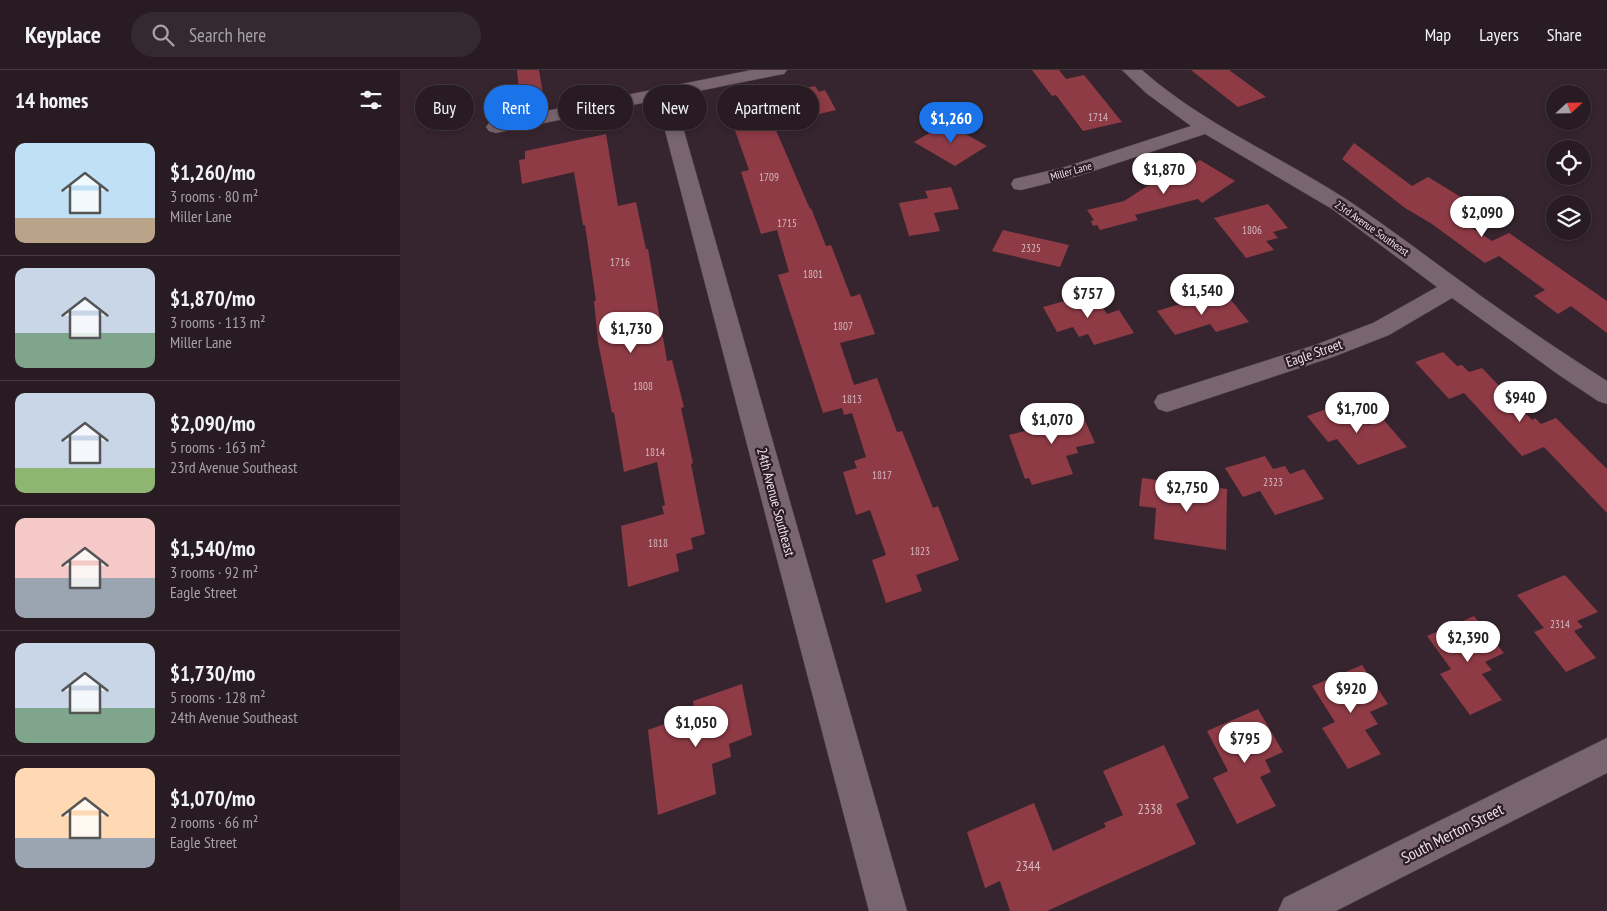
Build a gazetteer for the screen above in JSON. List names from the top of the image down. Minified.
{"streets":{"street":["Miller Lane","23rd Avenue Southeast","Eagle Street","24th Avenue Southeast","South Merton Street"]},"crossings":[["Miller Lane","23rd Avenue Southeast"],["23rd Avenue Southeast","Eagle Street"]],"house_numbers":["1714","1709","1715","1806","2325","1716","1801","1807","1808","1813","1814","1817","2323","1818","1823","2314","2338","2344"],"north":"right","page":{"header":"Keyplace","search":"Search here","nav":["Map","Layers","Share"],"heading":"14 homes","chip":["Buy","Rent","Filters","New","Apartment"],"price":["$1,260","$1,870","$2,090","$1,540","$757","$1,730","$940","$1,700","$1,070","$2,750","$2,390","$920","$1,050","$795"],"list":[{"name":"$1,260/mo","note":"3 rooms · 80 m² · Miller Lane"},{"name":"$1,870/mo","note":"3 rooms · 113 m² · Miller Lane"},{"name":"$2,090/mo","note":"5 rooms · 163 m² · 23rd Avenue Southeast"},{"name":"$1,540/mo","note":"3 rooms · 92 m² · Eagle Street"},{"name":"$1,730/mo","note":"5 rooms · 128 m² · 24th Avenue Southeast"},{"name":"$1,070/mo","note":"2 rooms · 66 m² · Eagle Street"}]}}
